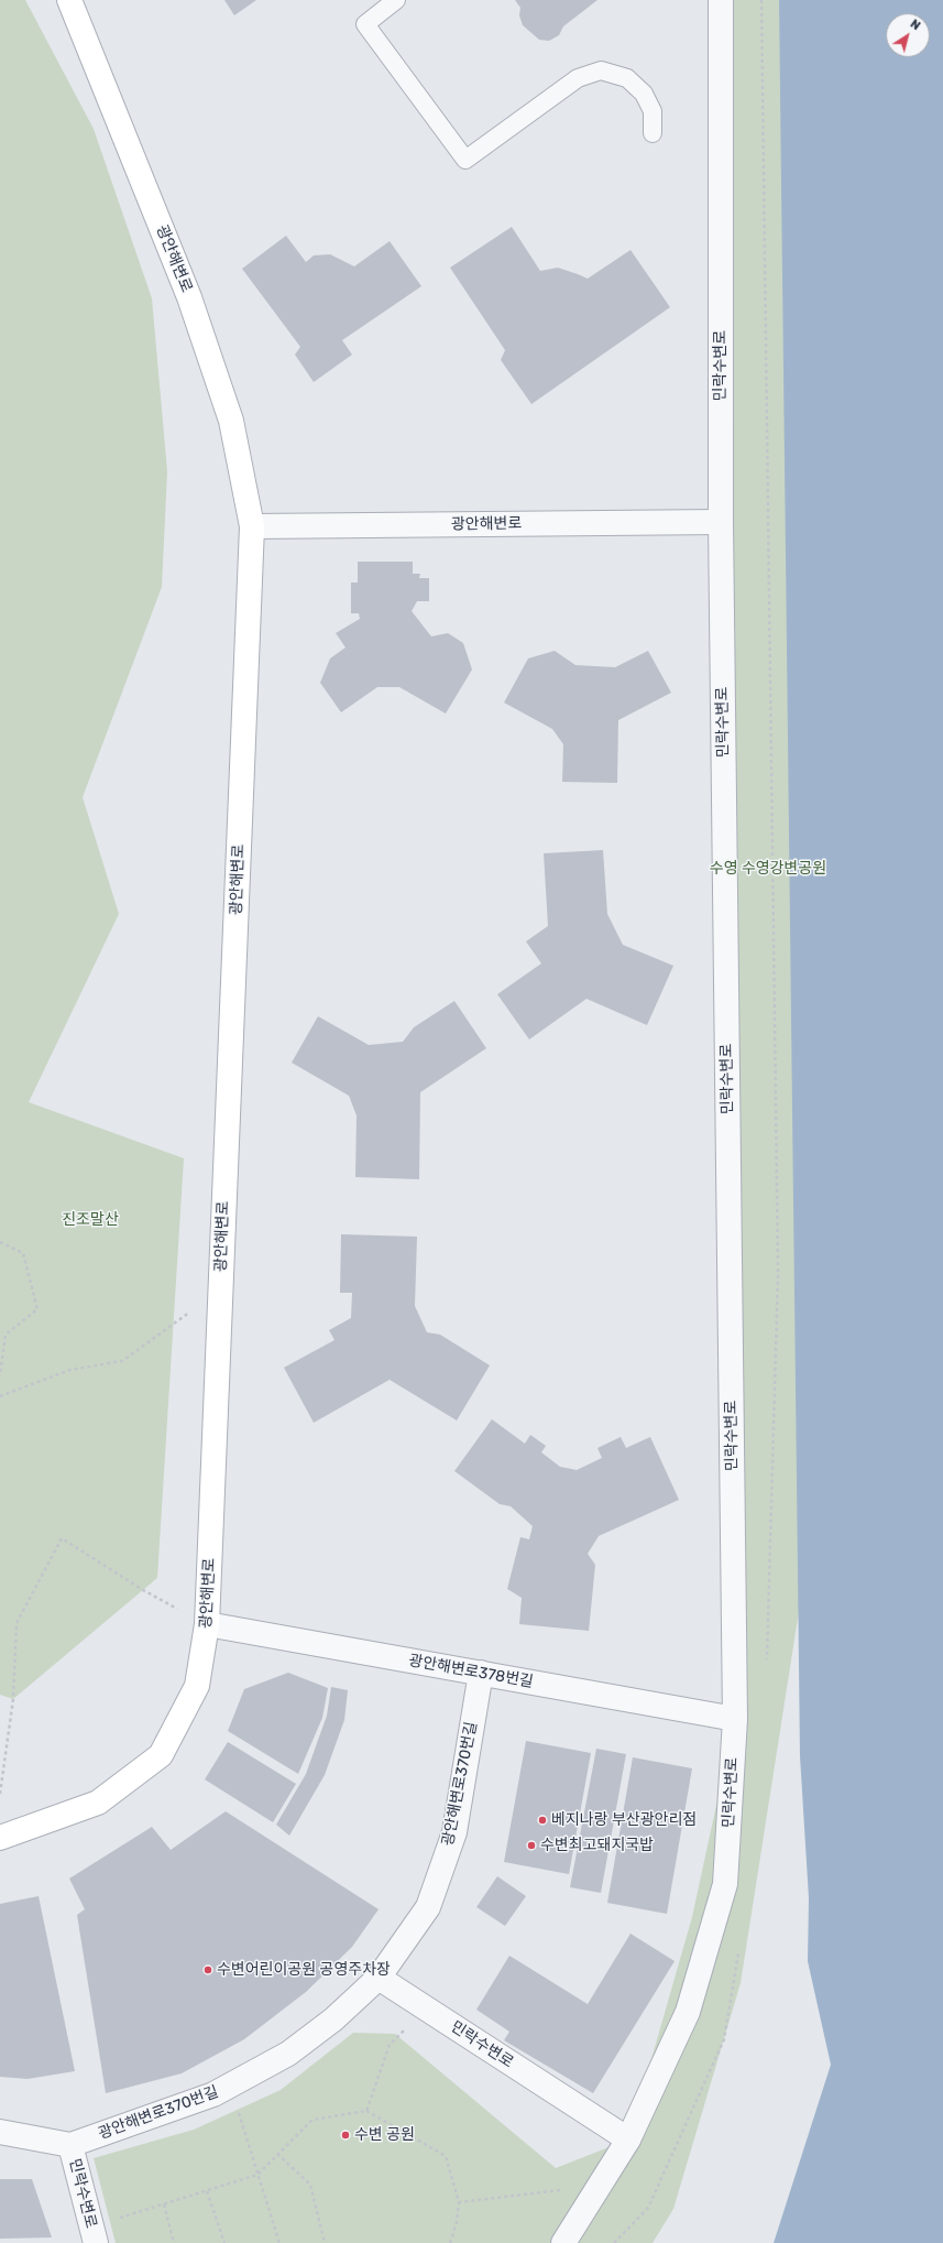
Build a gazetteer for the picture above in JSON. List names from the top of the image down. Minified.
{"streets":{"main road":["광안해변로"],"street":["민락수변로","광안해변로378번길","광안해변로370번길"]},"crossings":[["광안해변로","민락수변로"],["광안해변로","광안해변로378번길"],["민락수변로","광안해변로378번길"],["민락수변로","광안해변로370번길"],["광안해변로378번길","광안해변로370번길"]],"parks":["수영 수영강변공원","진조말산"],"places":["베지나랑 부산광안리점","수변최고돼지국밥","수변어린이공원 공영주차장","수변 공원"],"north":"top right"}
